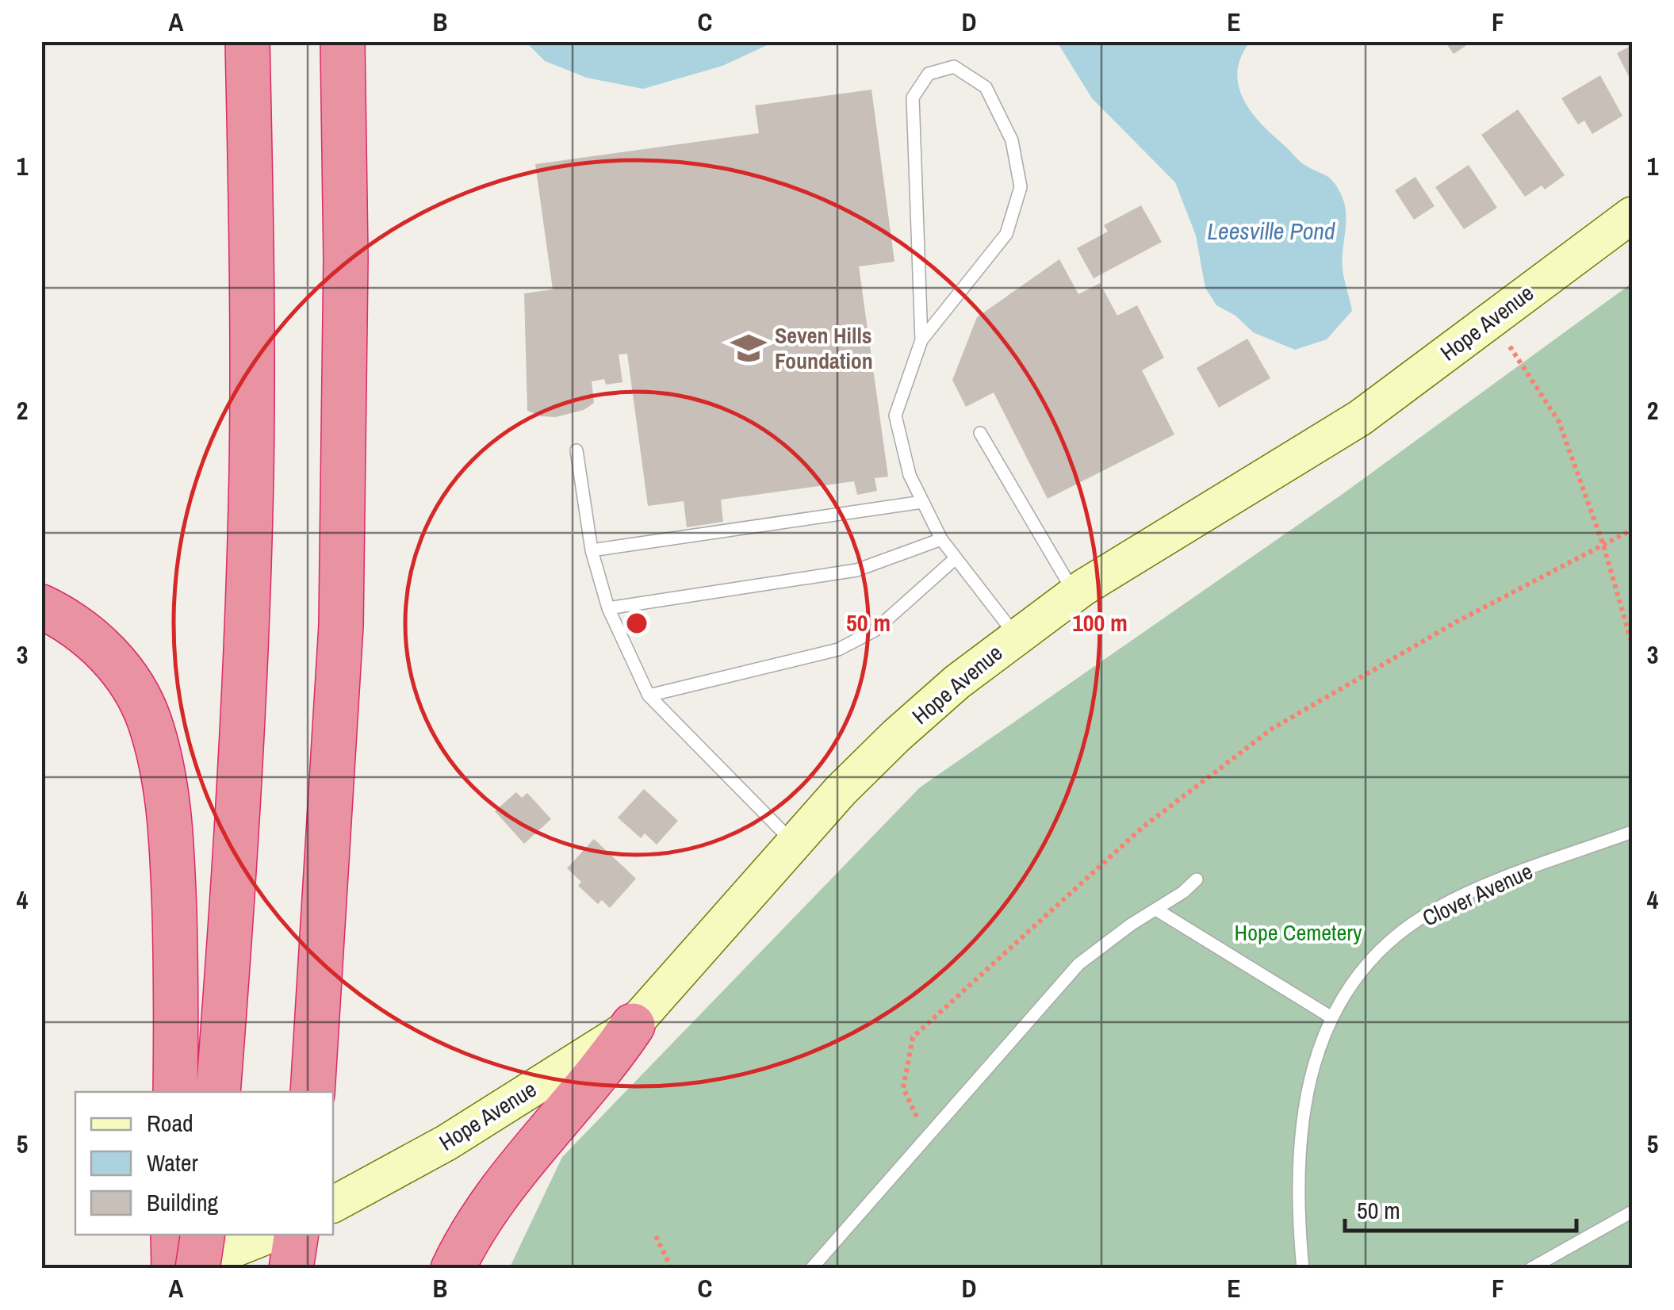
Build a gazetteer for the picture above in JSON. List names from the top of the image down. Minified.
{"streets":{"main road":["Hope Avenue"],"lane":["Clover Avenue"]},"water":["Leesville Pond"],"parks":["Hope Cemetery"],"places":{"school or university":["Seven Hills Foundation"]},"legend":["Road","Water","Building"],"scale_bar":"50 m","grid":{"columns":["A","B","C","D","E","F"],"rows":["1","2","3","4","5"]},"rings":["50 m","100 m"]}
